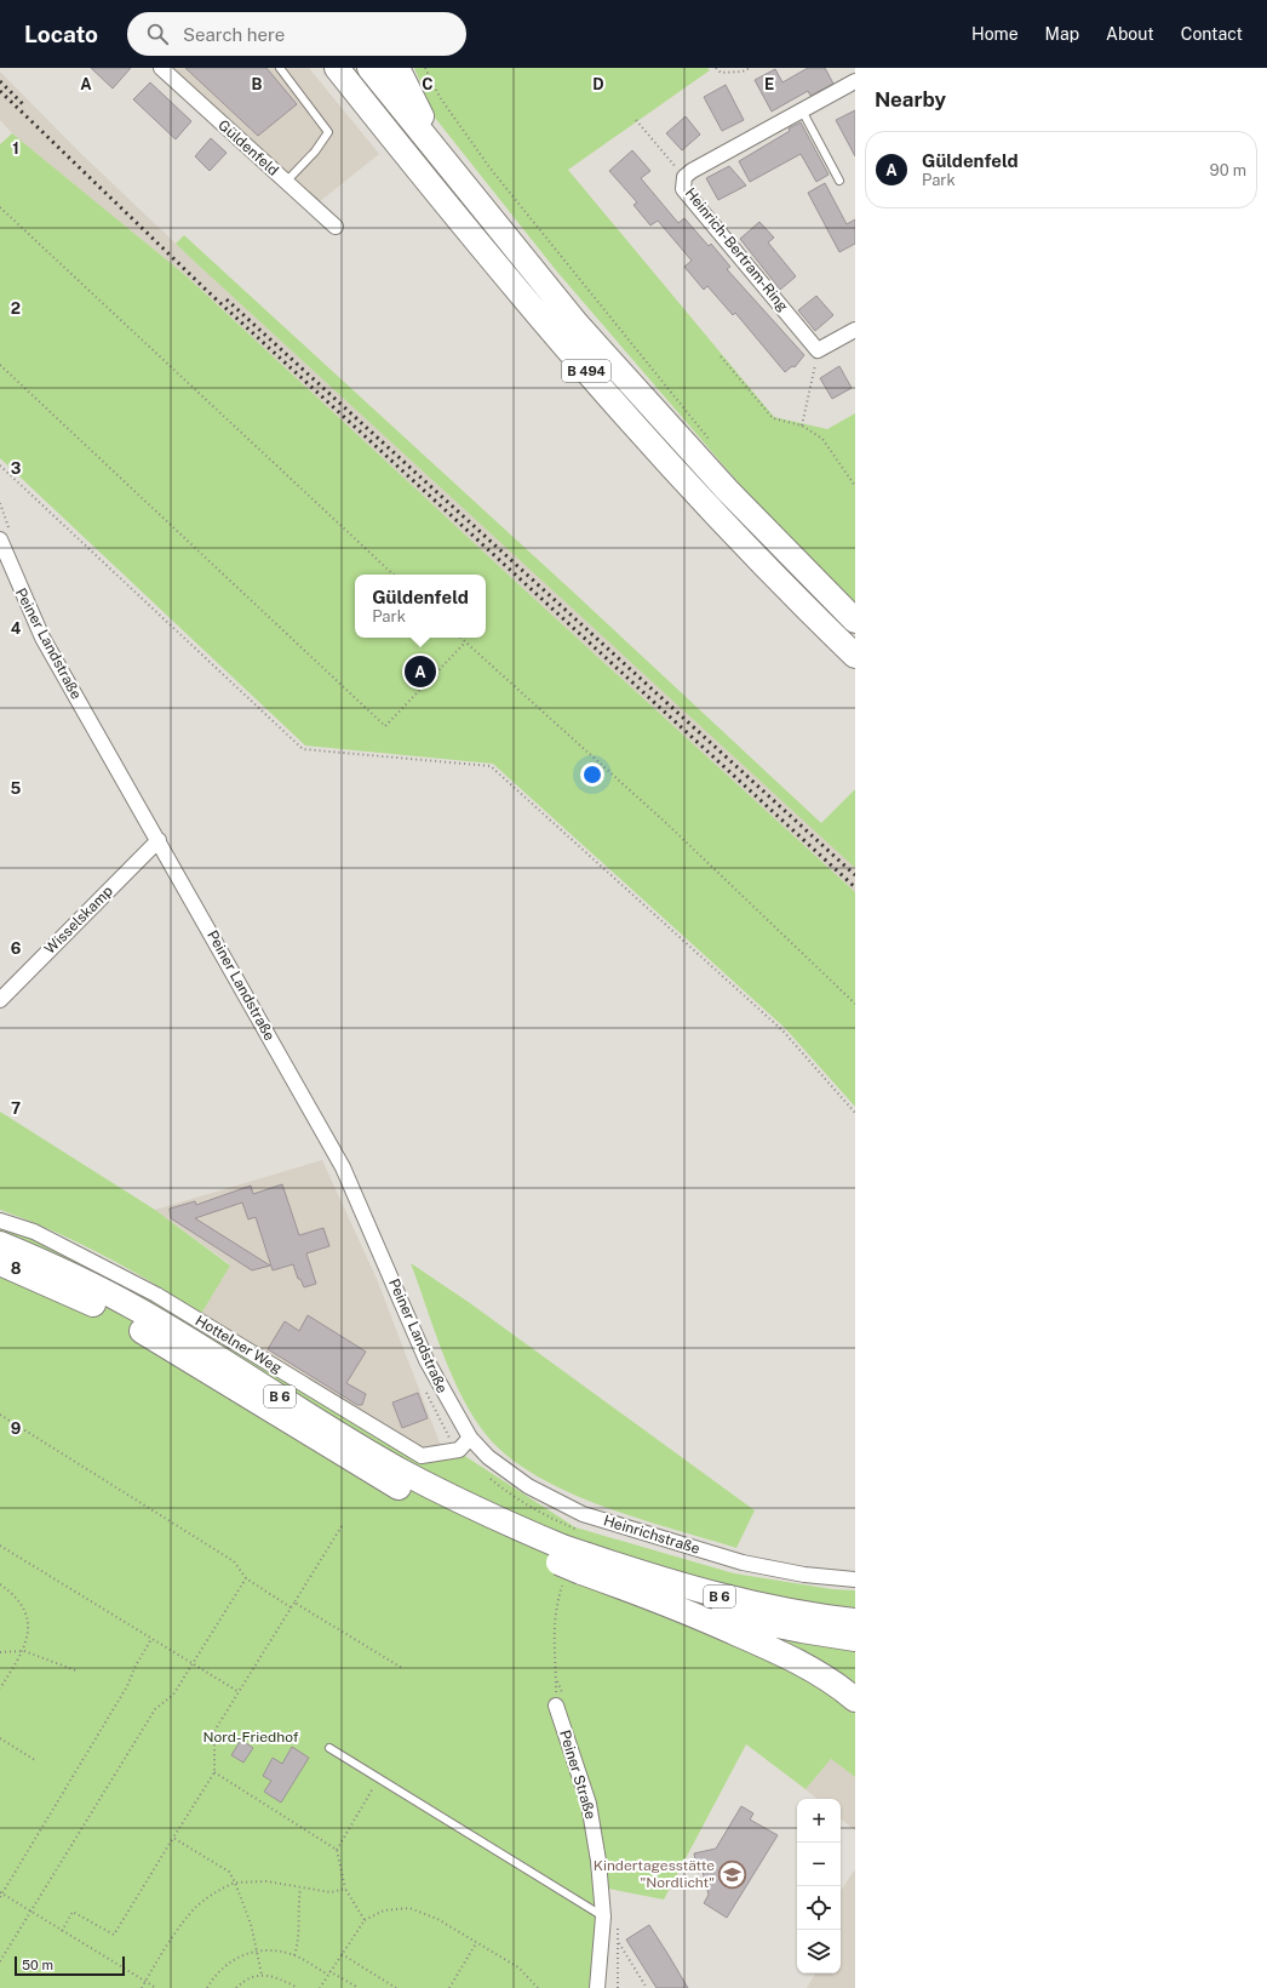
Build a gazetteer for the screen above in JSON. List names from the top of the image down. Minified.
{"streets":{"highway":["B 494","B 6"],"street":["Güldenfeld","Heinrich-Bertram-Ring","Peiner Landstraße","Wisselskamp","Hottelner Weg","Heinrichstraße","Peiner Straße"]},"crossings":[["Peiner Landstraße","Wisselskamp"],["Peiner Landstraße","Hottelner Weg"],["Peiner Landstraße","Heinrichstraße"],["Hottelner Weg","Heinrichstraße"]],"parks":["Nord-Friedhof"],"places":{"school or university":["Kindertagesstätte \"Nordlicht\""]},"scale_bar":"50 m","page":{"header":"Locato","search":"Search here","nav":["Home","Map","About","Contact"],"heading":"Nearby","list":[{"mark":"A","name":"Güldenfeld","note":"Park","value":"90 m"}],"popup":["Güldenfeld","Park"],"pins":"A","map_buttons":["+","−"],"scale":"50 m"},"grid":{"columns":["A","B","C","D","E"],"rows":["1","2","3","4","5","6","7","8","9"]}}
